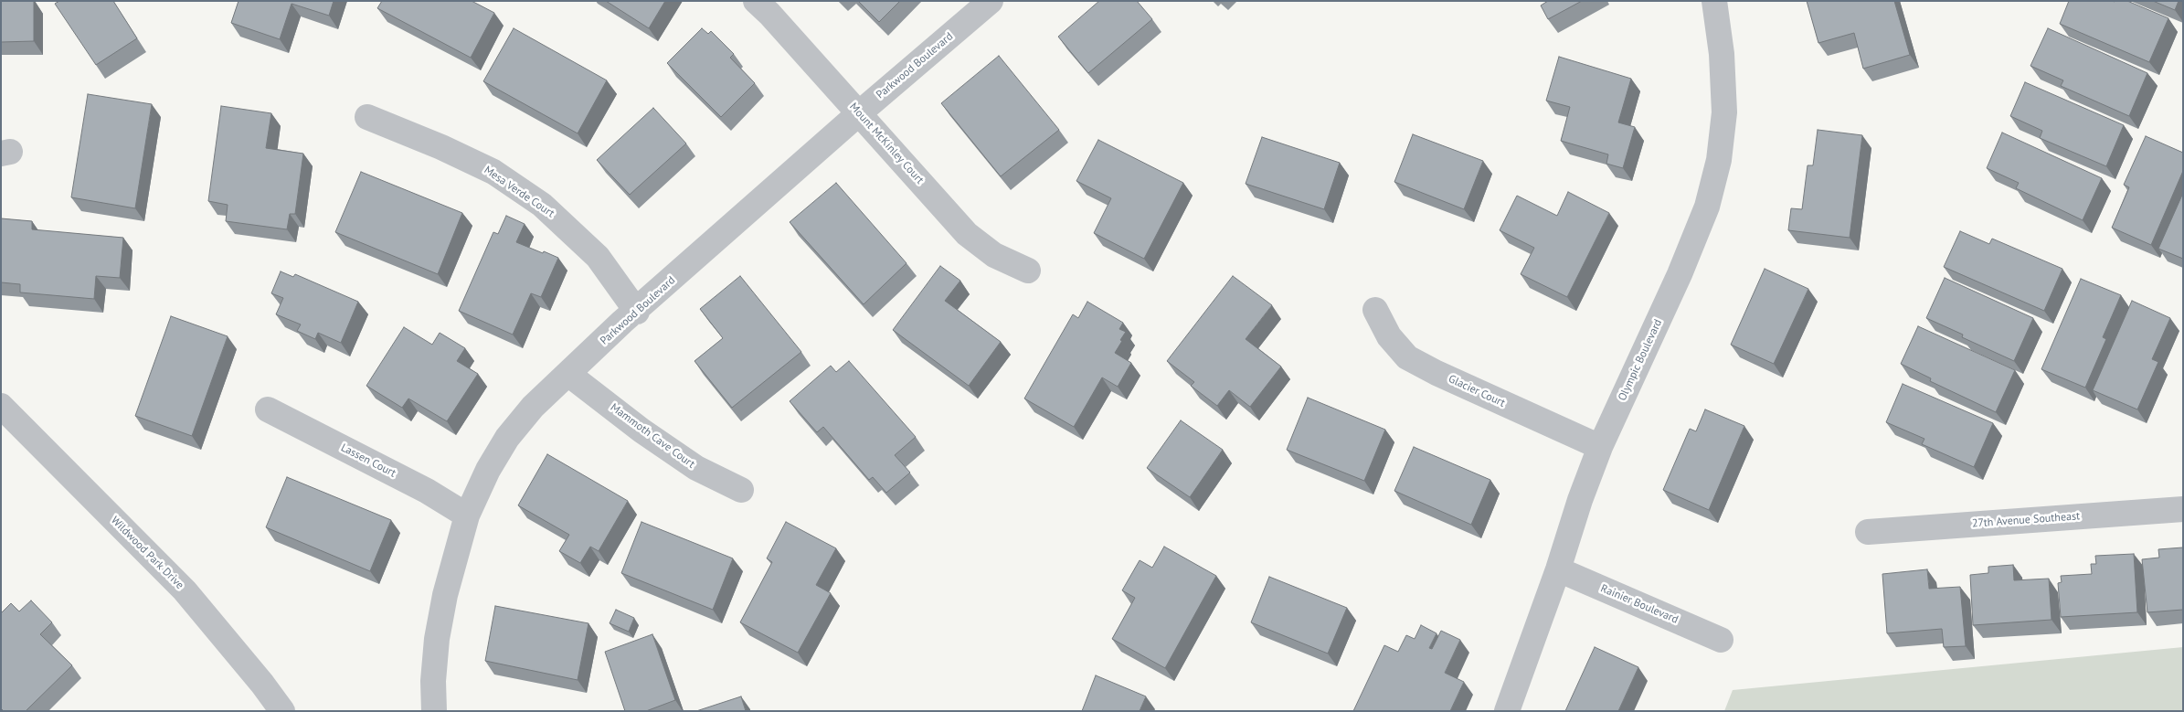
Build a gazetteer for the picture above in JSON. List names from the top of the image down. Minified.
{"streets":{"street":["Parkwood Boulevard","Mount McKinley Court","Mesa Verde Court","Olympic Boulevard","Glacier Court","Mammoth Cave Court","Lassen Court","27th Avenue Southeast","Wildwood Park Drive","Rainier Boulevard"]},"crossings":[["Parkwood Boulevard","Mount McKinley Court"],["Parkwood Boulevard","Mesa Verde Court"],["Parkwood Boulevard","Mammoth Cave Court"],["Parkwood Boulevard","Lassen Court"],["Olympic Boulevard","Glacier Court"],["Olympic Boulevard","Rainier Boulevard"]]}
